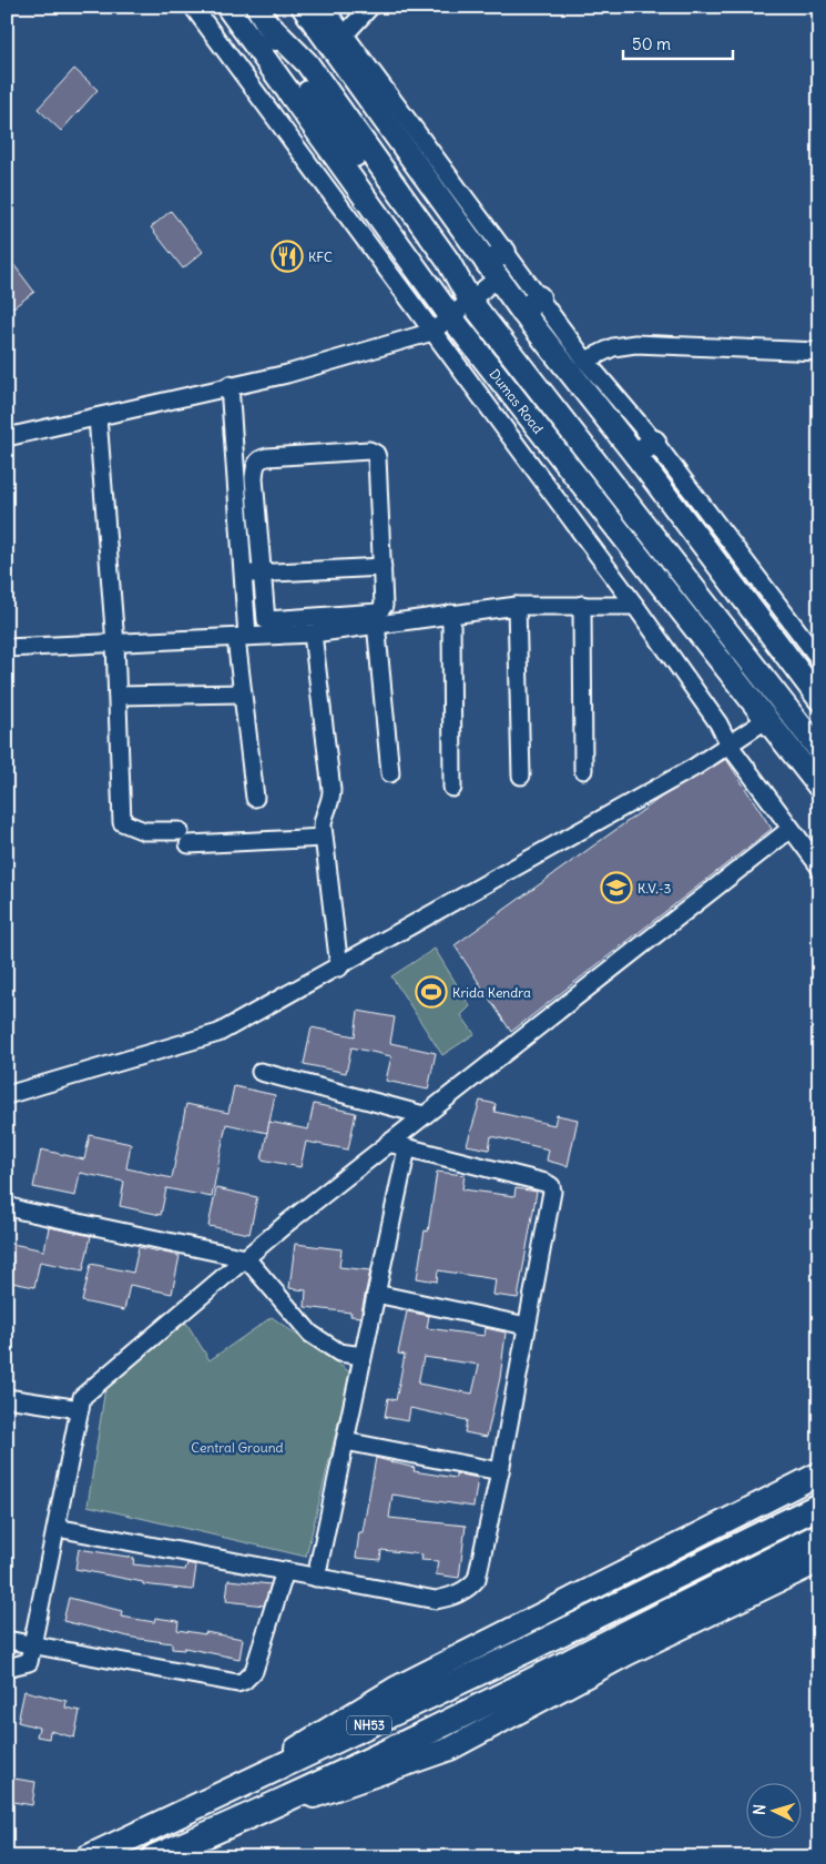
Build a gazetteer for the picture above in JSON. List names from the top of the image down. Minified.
{"streets":{"highway":["NH53"],"main road":["Dumas Road"]},"parks":["Central Ground"],"places":{"restaurant":["KFC"],"school or university":["K.V.-3"],"sports":["Krida Kendra"]},"scale_bar":"50 m","north":"left"}
